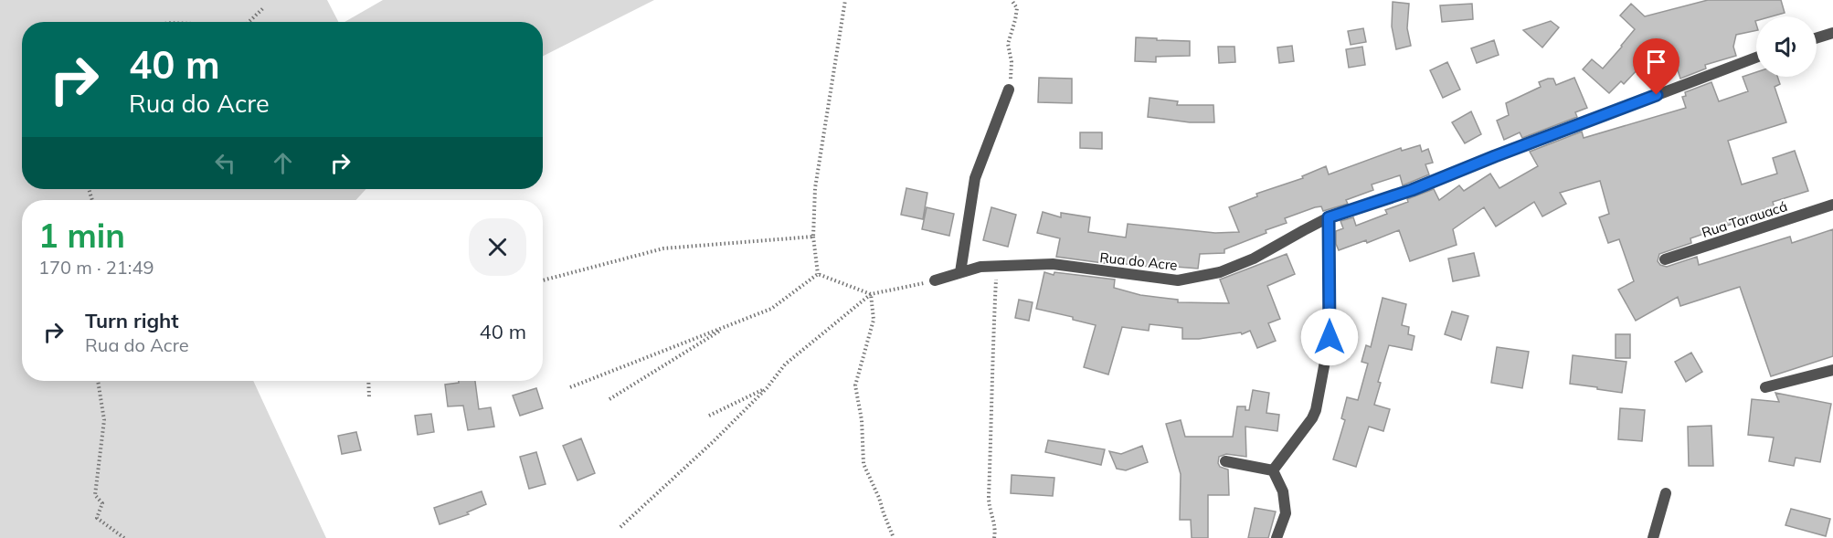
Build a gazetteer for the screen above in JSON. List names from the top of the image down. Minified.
{"streets":{"street":["Rua Tarauacá","Rua do Acre"]},"page":{"turn":["40 m","Rua do Acre"],"heading":["1 min","170 m · 21:49"],"list":[{"name":"Turn right","note":"Rua do Acre","value":"40 m"}]}}
